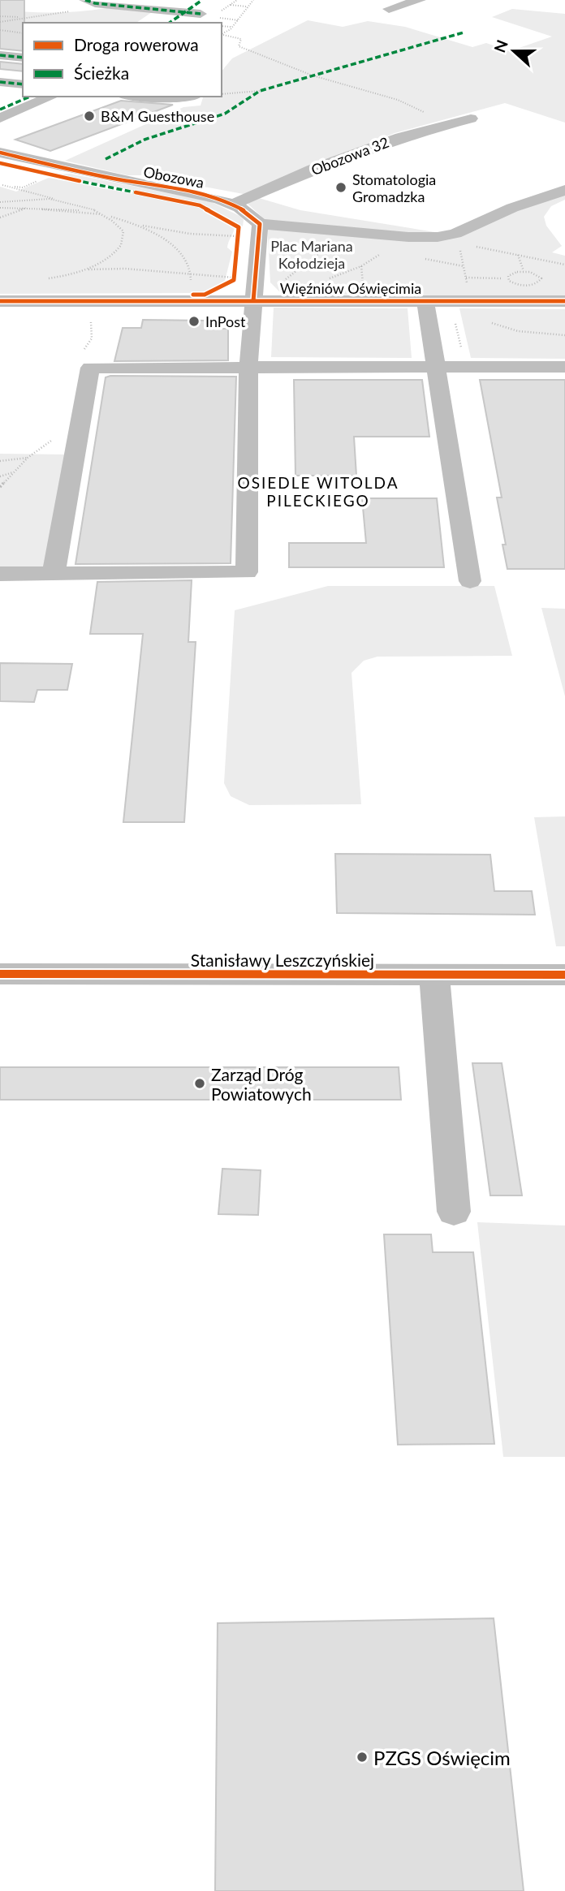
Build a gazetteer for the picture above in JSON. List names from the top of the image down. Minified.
{"streets":{"street":["Obozowa 32","Obozowa","Więźniów Oświęcimia","Stanisławy Leszczyńskiej"]},"crossings":[["Obozowa 32","Obozowa"]],"districts":["OSIEDLE WITOLDA PILECKIEGO"],"parks":["Plac Mariana Kołodzieja"],"places":["B&M Guesthouse","Stomatologia Gromadzka","InPost","Zarząd Dróg Powiatowych","PZGS Oświęcim"],"legend":["Droga rowerowa","Ścieżka"],"north":"left"}
